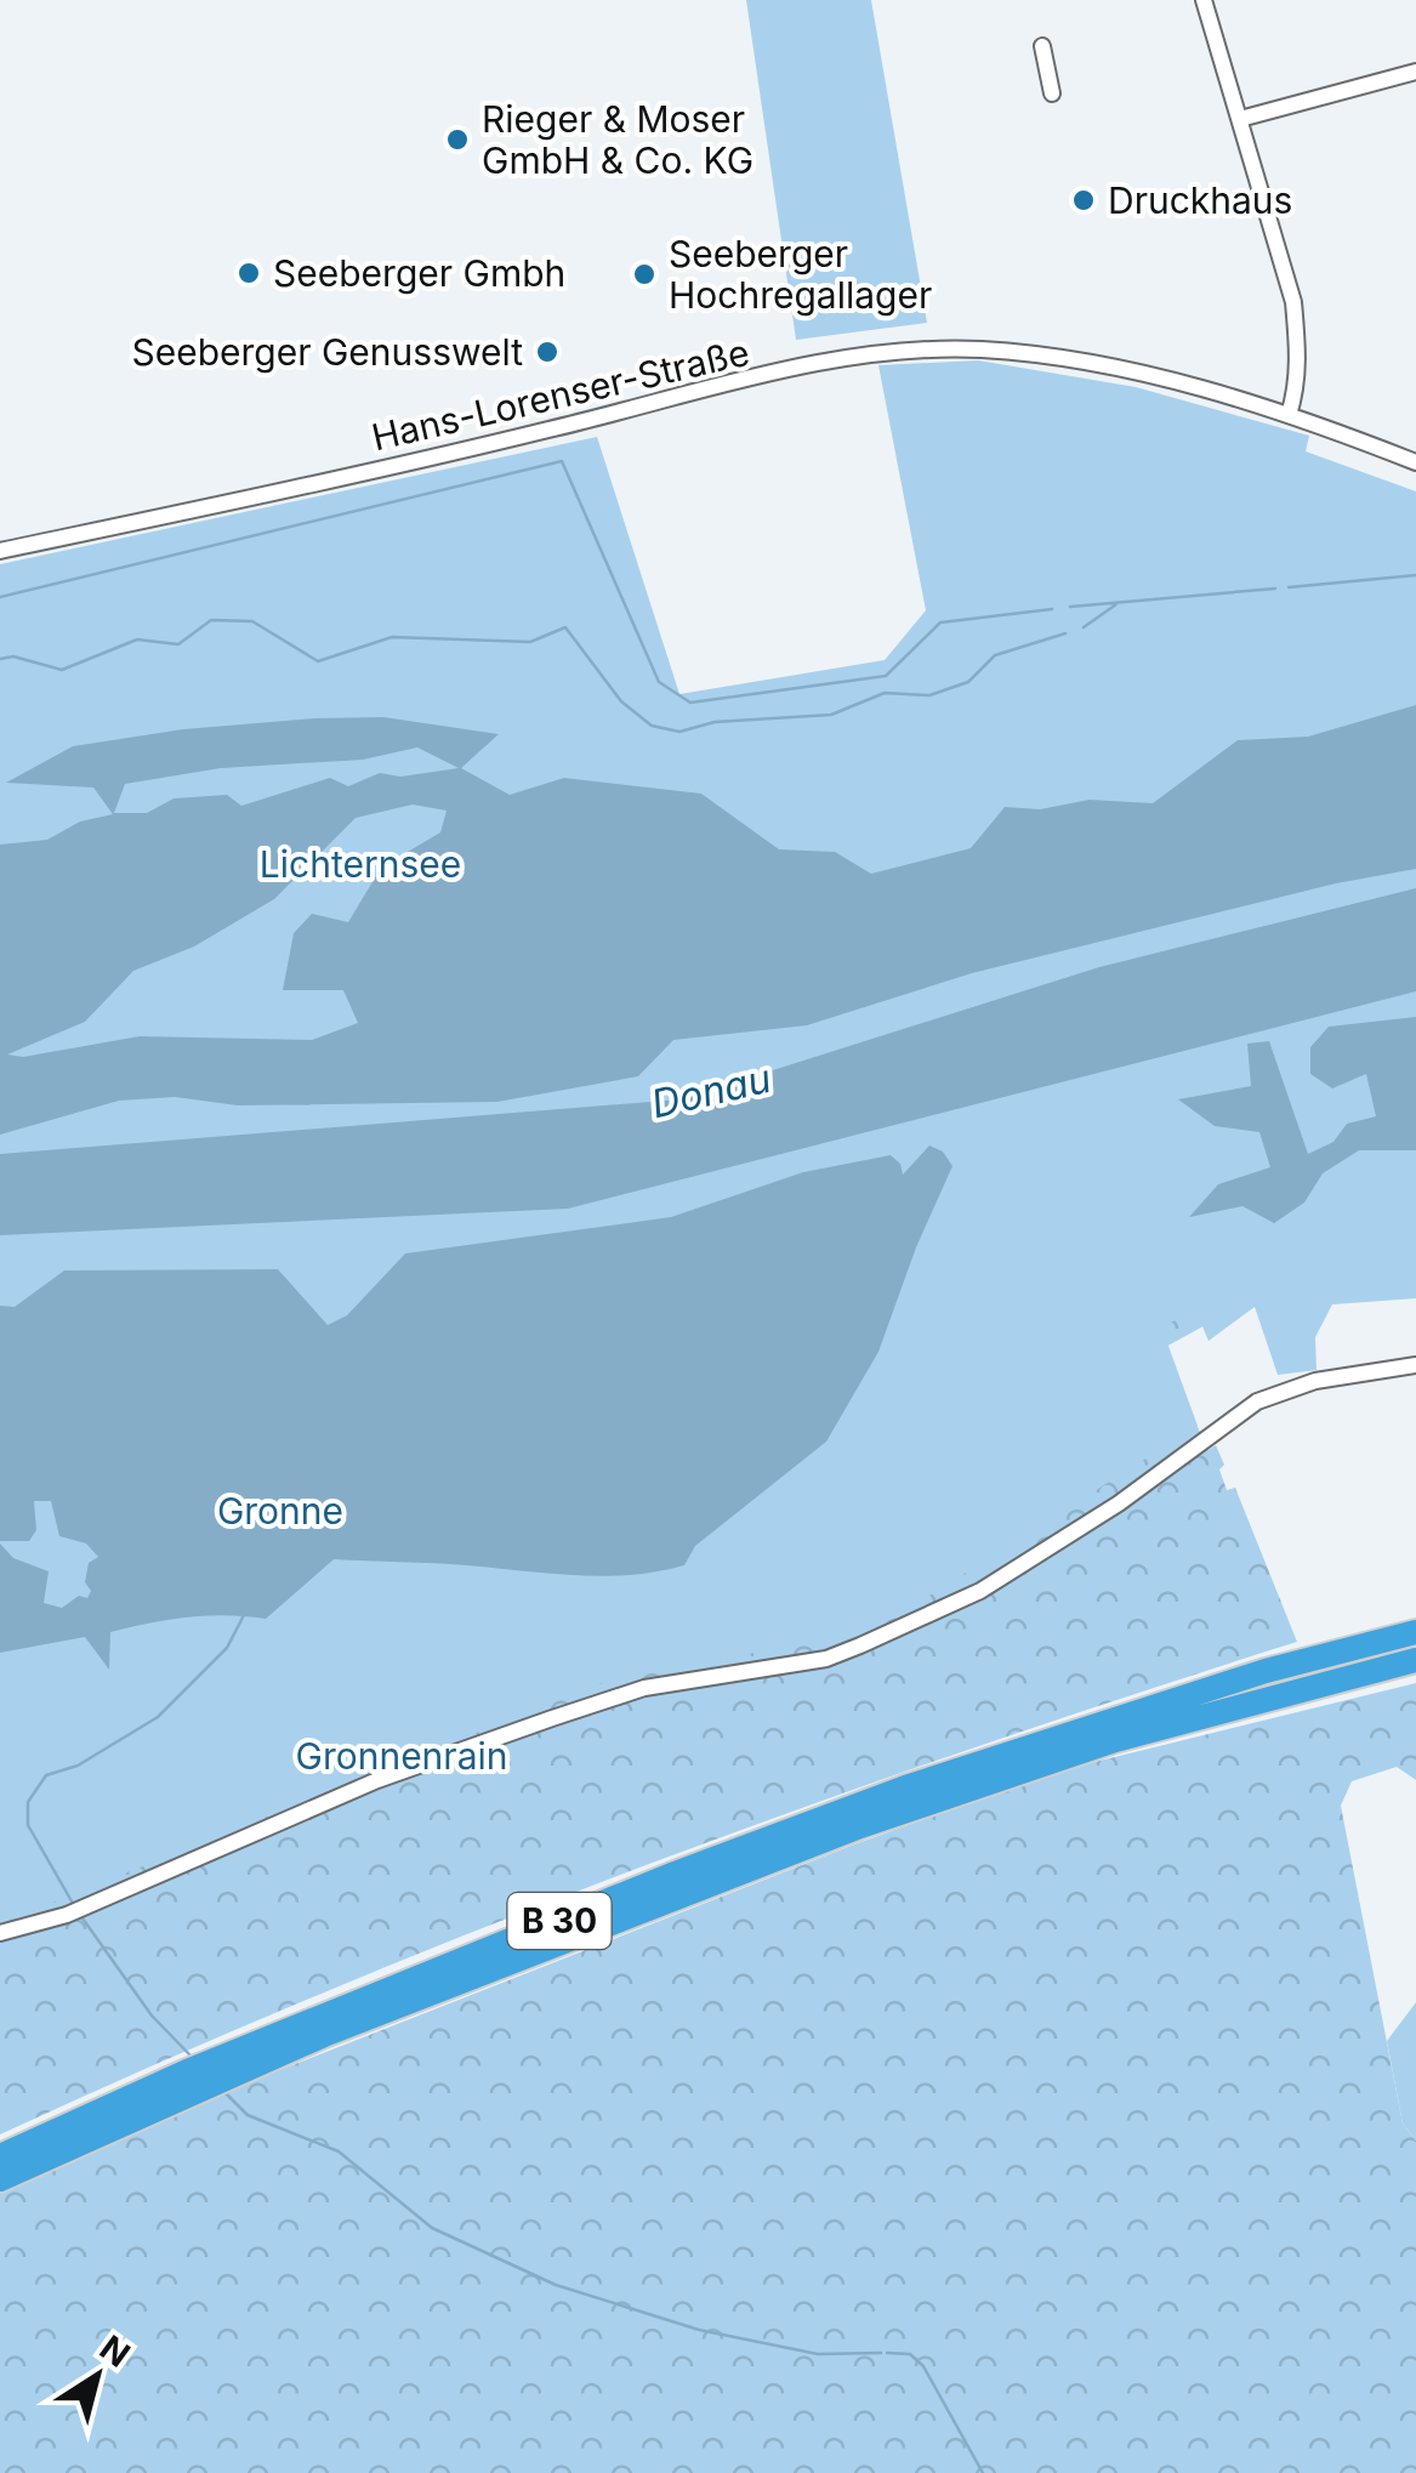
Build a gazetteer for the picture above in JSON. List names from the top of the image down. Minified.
{"streets":{"highway":["B 30"],"street":["Hans-Lorenser-Straße"]},"water":["Donau"],"parks":["Lichternsee","Gronne","Gronnenrain"],"places":["Rieger & Moser GmbH & Co. KG","Druckhaus","Seeberger Gmbh","Seeberger Hochregallager","Seeberger Genusswelt"],"north":"top right"}
